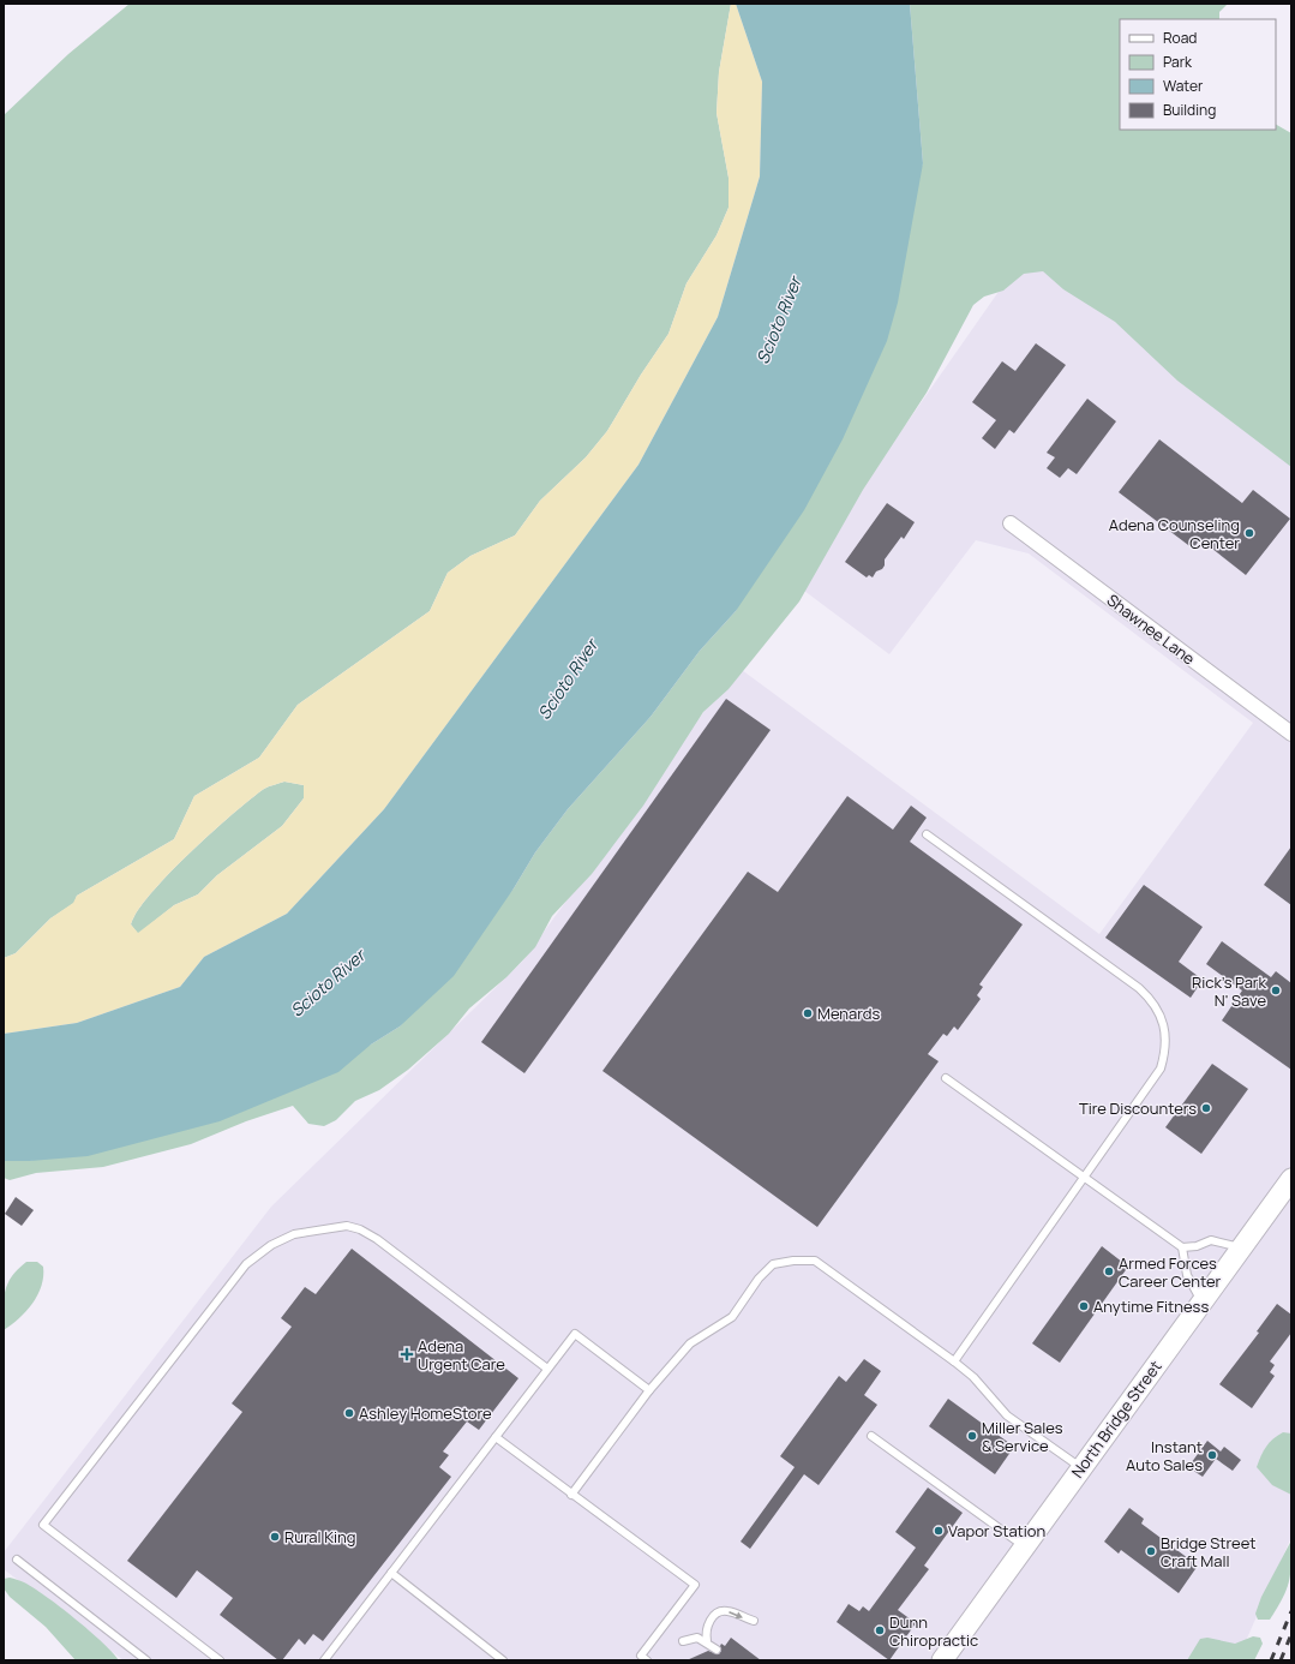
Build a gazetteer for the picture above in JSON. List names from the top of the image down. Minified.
{"streets":{"main road":["North Bridge Street"],"street":["Shawnee Lane"]},"water":["Scioto River"],"places":{"other":["Adena Counseling Center","Rick's Park N' Save","Menards","Tire Discounters","Armed Forces Career Center","Anytime Fitness","Ashley HomeStore","Miller Sales & Service","Instant Auto Sales","Vapor Station","Rural King","Bridge Street Craft Mall","Dunn Chiropractic"],"health":["Adena Urgent Care"]},"legend":["Road","Park","Water","Building"]}
